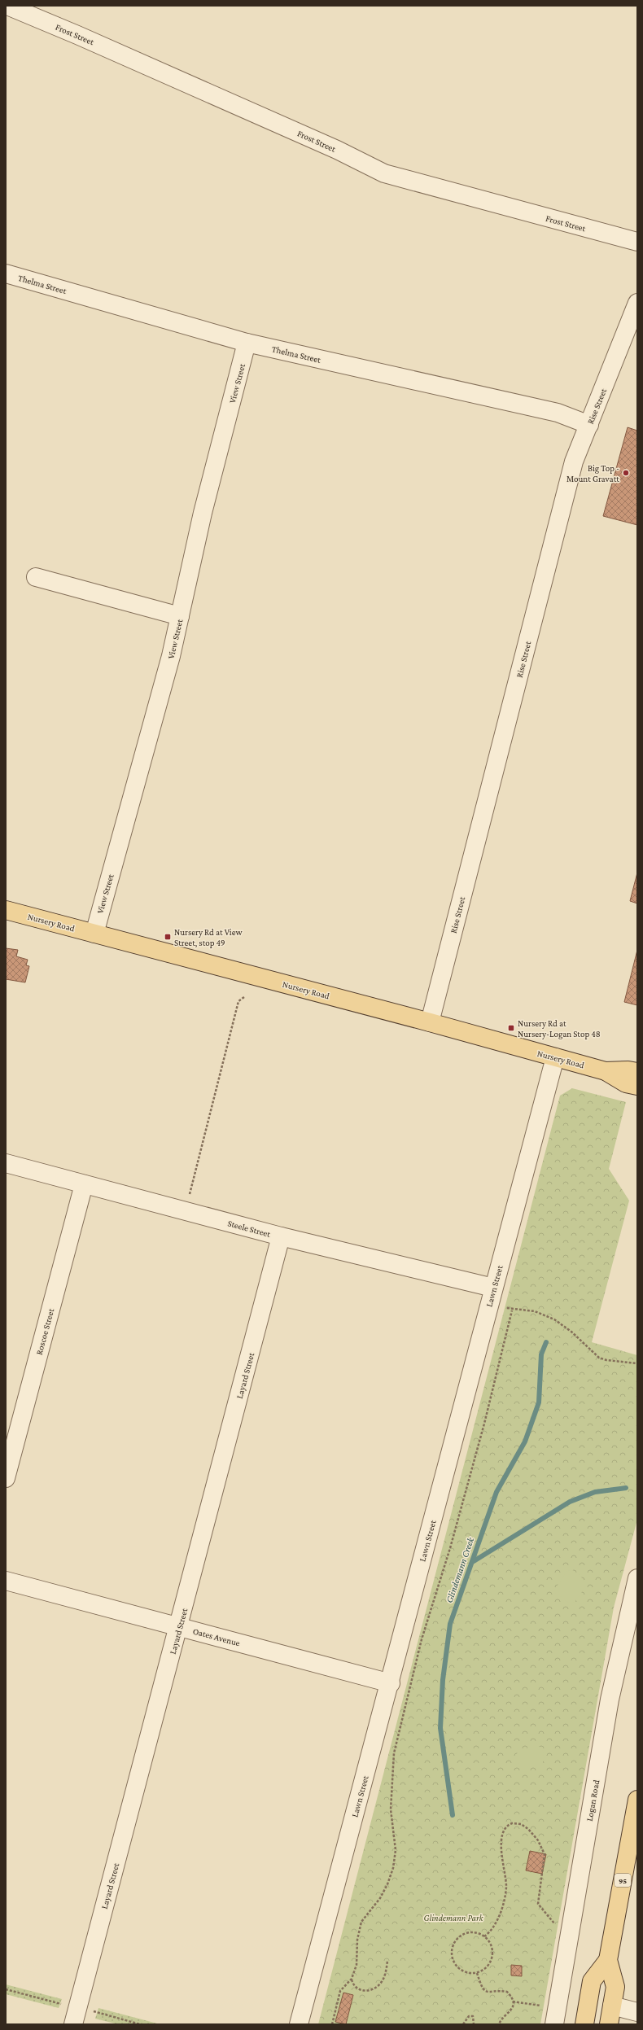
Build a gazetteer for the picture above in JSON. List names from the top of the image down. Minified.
{"streets":{"main road":["Nursery Road","95"],"street":["Frost Street","Thelma Street","View Street","Rise Street","Steele Street","Lawn Street","Roscoe Street","Layard Street","Oates Avenue","Logan Road"]},"crossings":[["Thelma Street","View Street"],["Thelma Street","Rise Street"],["View Street","Nursery Road"],["Rise Street","Nursery Road"],["Nursery Road","Lawn Street"],["Steele Street","Lawn Street"],["Steele Street","Roscoe Street"],["Steele Street","Layard Street"],["Lawn Street","Oates Avenue"],["Layard Street","Oates Avenue"]],"water":["Glindemann Creek"],"parks":["Glindemann Park"],"places":{"other":["Big Top - Mount Gravatt"],"transit":["Nursery Rd at View Street, stop 49","Nursery Rd at Nursery-Logan Stop 48"]}}
